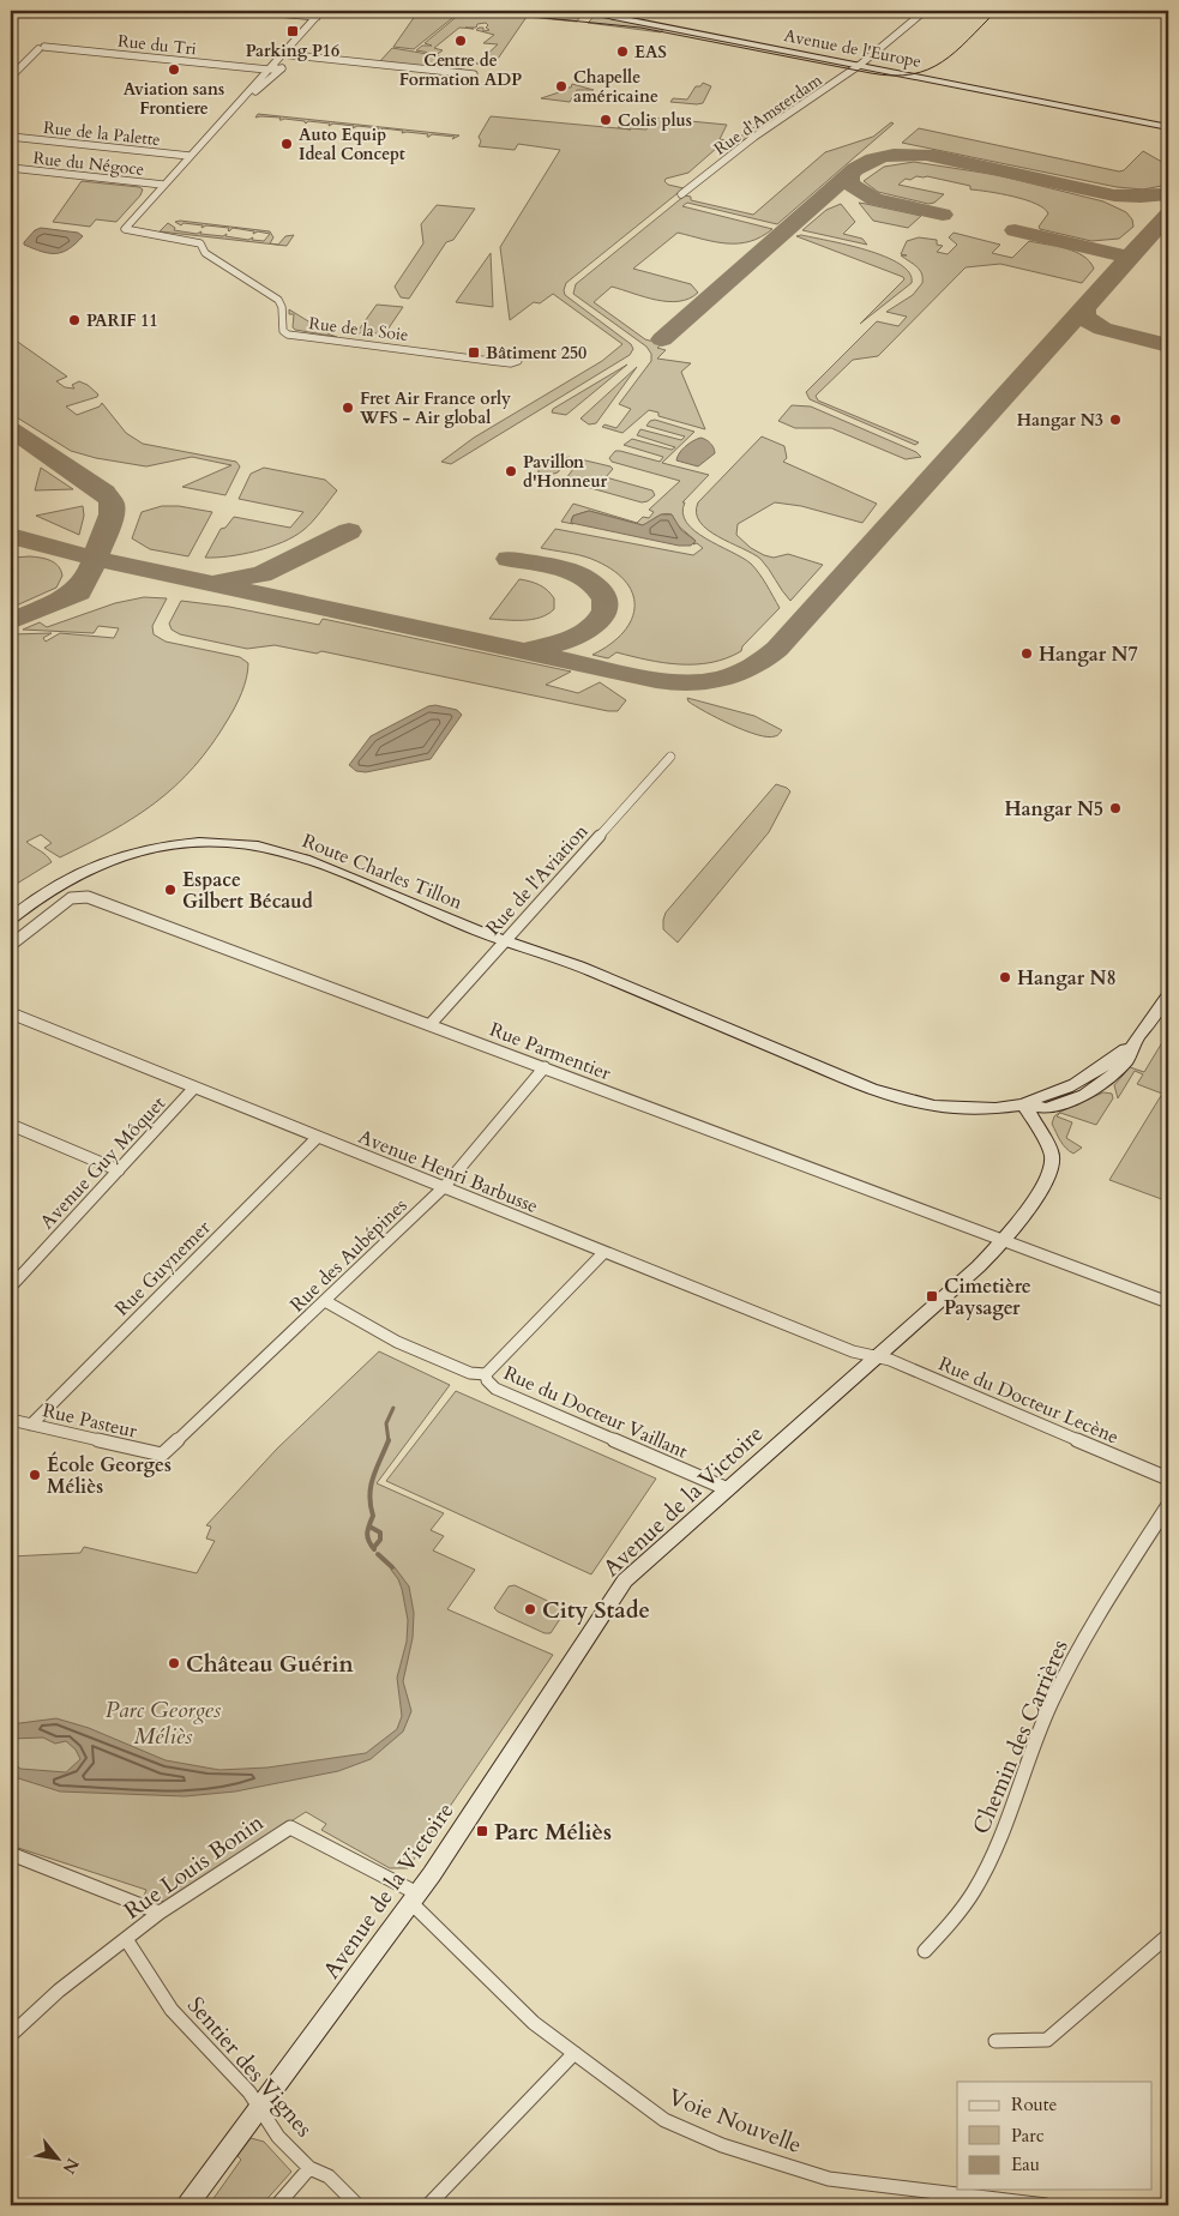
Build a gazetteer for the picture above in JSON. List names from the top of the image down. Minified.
{"streets":{"street":["Rue du Tri","Avenue de l'Europe","Rue d'Amsterdam","Rue de la Palette","Rue du Négoce","Rue de la Soie","Route Charles Tillon","Rue de l'Aviation","Rue Parmentier","Avenue Guy Môquet","Avenue Henri Barbusse","Rue des Aubépines","Rue Guynemer","Rue du Docteur Lecène","Rue du Docteur Vaillant","Rue Pasteur","Avenue de la Victoire","Chemin des Carrières","Rue Louis Bonin","Sentier des Vignes","Voie Nouvelle"]},"crossings":[["Rue du Tri","Rue de la Soie"],["Avenue de l'Europe","Rue d'Amsterdam"],["Rue de la Palette","Rue de la Soie"],["Rue du Négoce","Rue de la Soie"],["Route Charles Tillon","Rue de l'Aviation"],["Route Charles Tillon","Avenue de la Victoire"],["Rue de l'Aviation","Rue Parmentier"],["Rue Parmentier","Rue des Aubépines"],["Rue Parmentier","Avenue de la Victoire"],["Avenue Guy Môquet","Avenue Henri Barbusse"],["Avenue Henri Barbusse","Rue des Aubépines"],["Avenue Henri Barbusse","Rue Guynemer"],["Avenue Henri Barbusse","Rue du Docteur Lecène"],["Avenue Henri Barbusse","Avenue de la Victoire"],["Rue des Aubépines","Rue du Docteur Vaillant"],["Rue des Aubépines","Rue Pasteur"],["Rue Guynemer","Rue Pasteur"],["Rue du Docteur Lecène","Avenue de la Victoire"],["Rue du Docteur Vaillant","Avenue de la Victoire"],["Avenue de la Victoire","Rue Louis Bonin"],["Avenue de la Victoire","Sentier des Vignes"],["Avenue de la Victoire","Voie Nouvelle"],["Rue Louis Bonin","Sentier des Vignes"],["Rue Louis Bonin","Voie Nouvelle"]],"parks":["Parc Georges Méliès"],"places":{"transit":["Parking P16","Bâtiment 250","Cimetière Paysager","Parc Méliès"],"other":["Centre de Formation ADP","EAS","Aviation sans Frontiere","Chapelle américaine","Colis plus","Auto Equip Ideal Concept","PARIF 11","Fret Air France orly WFS - Air global","Hangar N3","Pavillon d'Honneur","Hangar N7","Hangar N5","Espace Gilbert Bécaud","Hangar N8","École Georges Méliès","City Stade","Château Guérin"]},"legend":["Route","Parc","Eau"],"north":"bottom right"}
